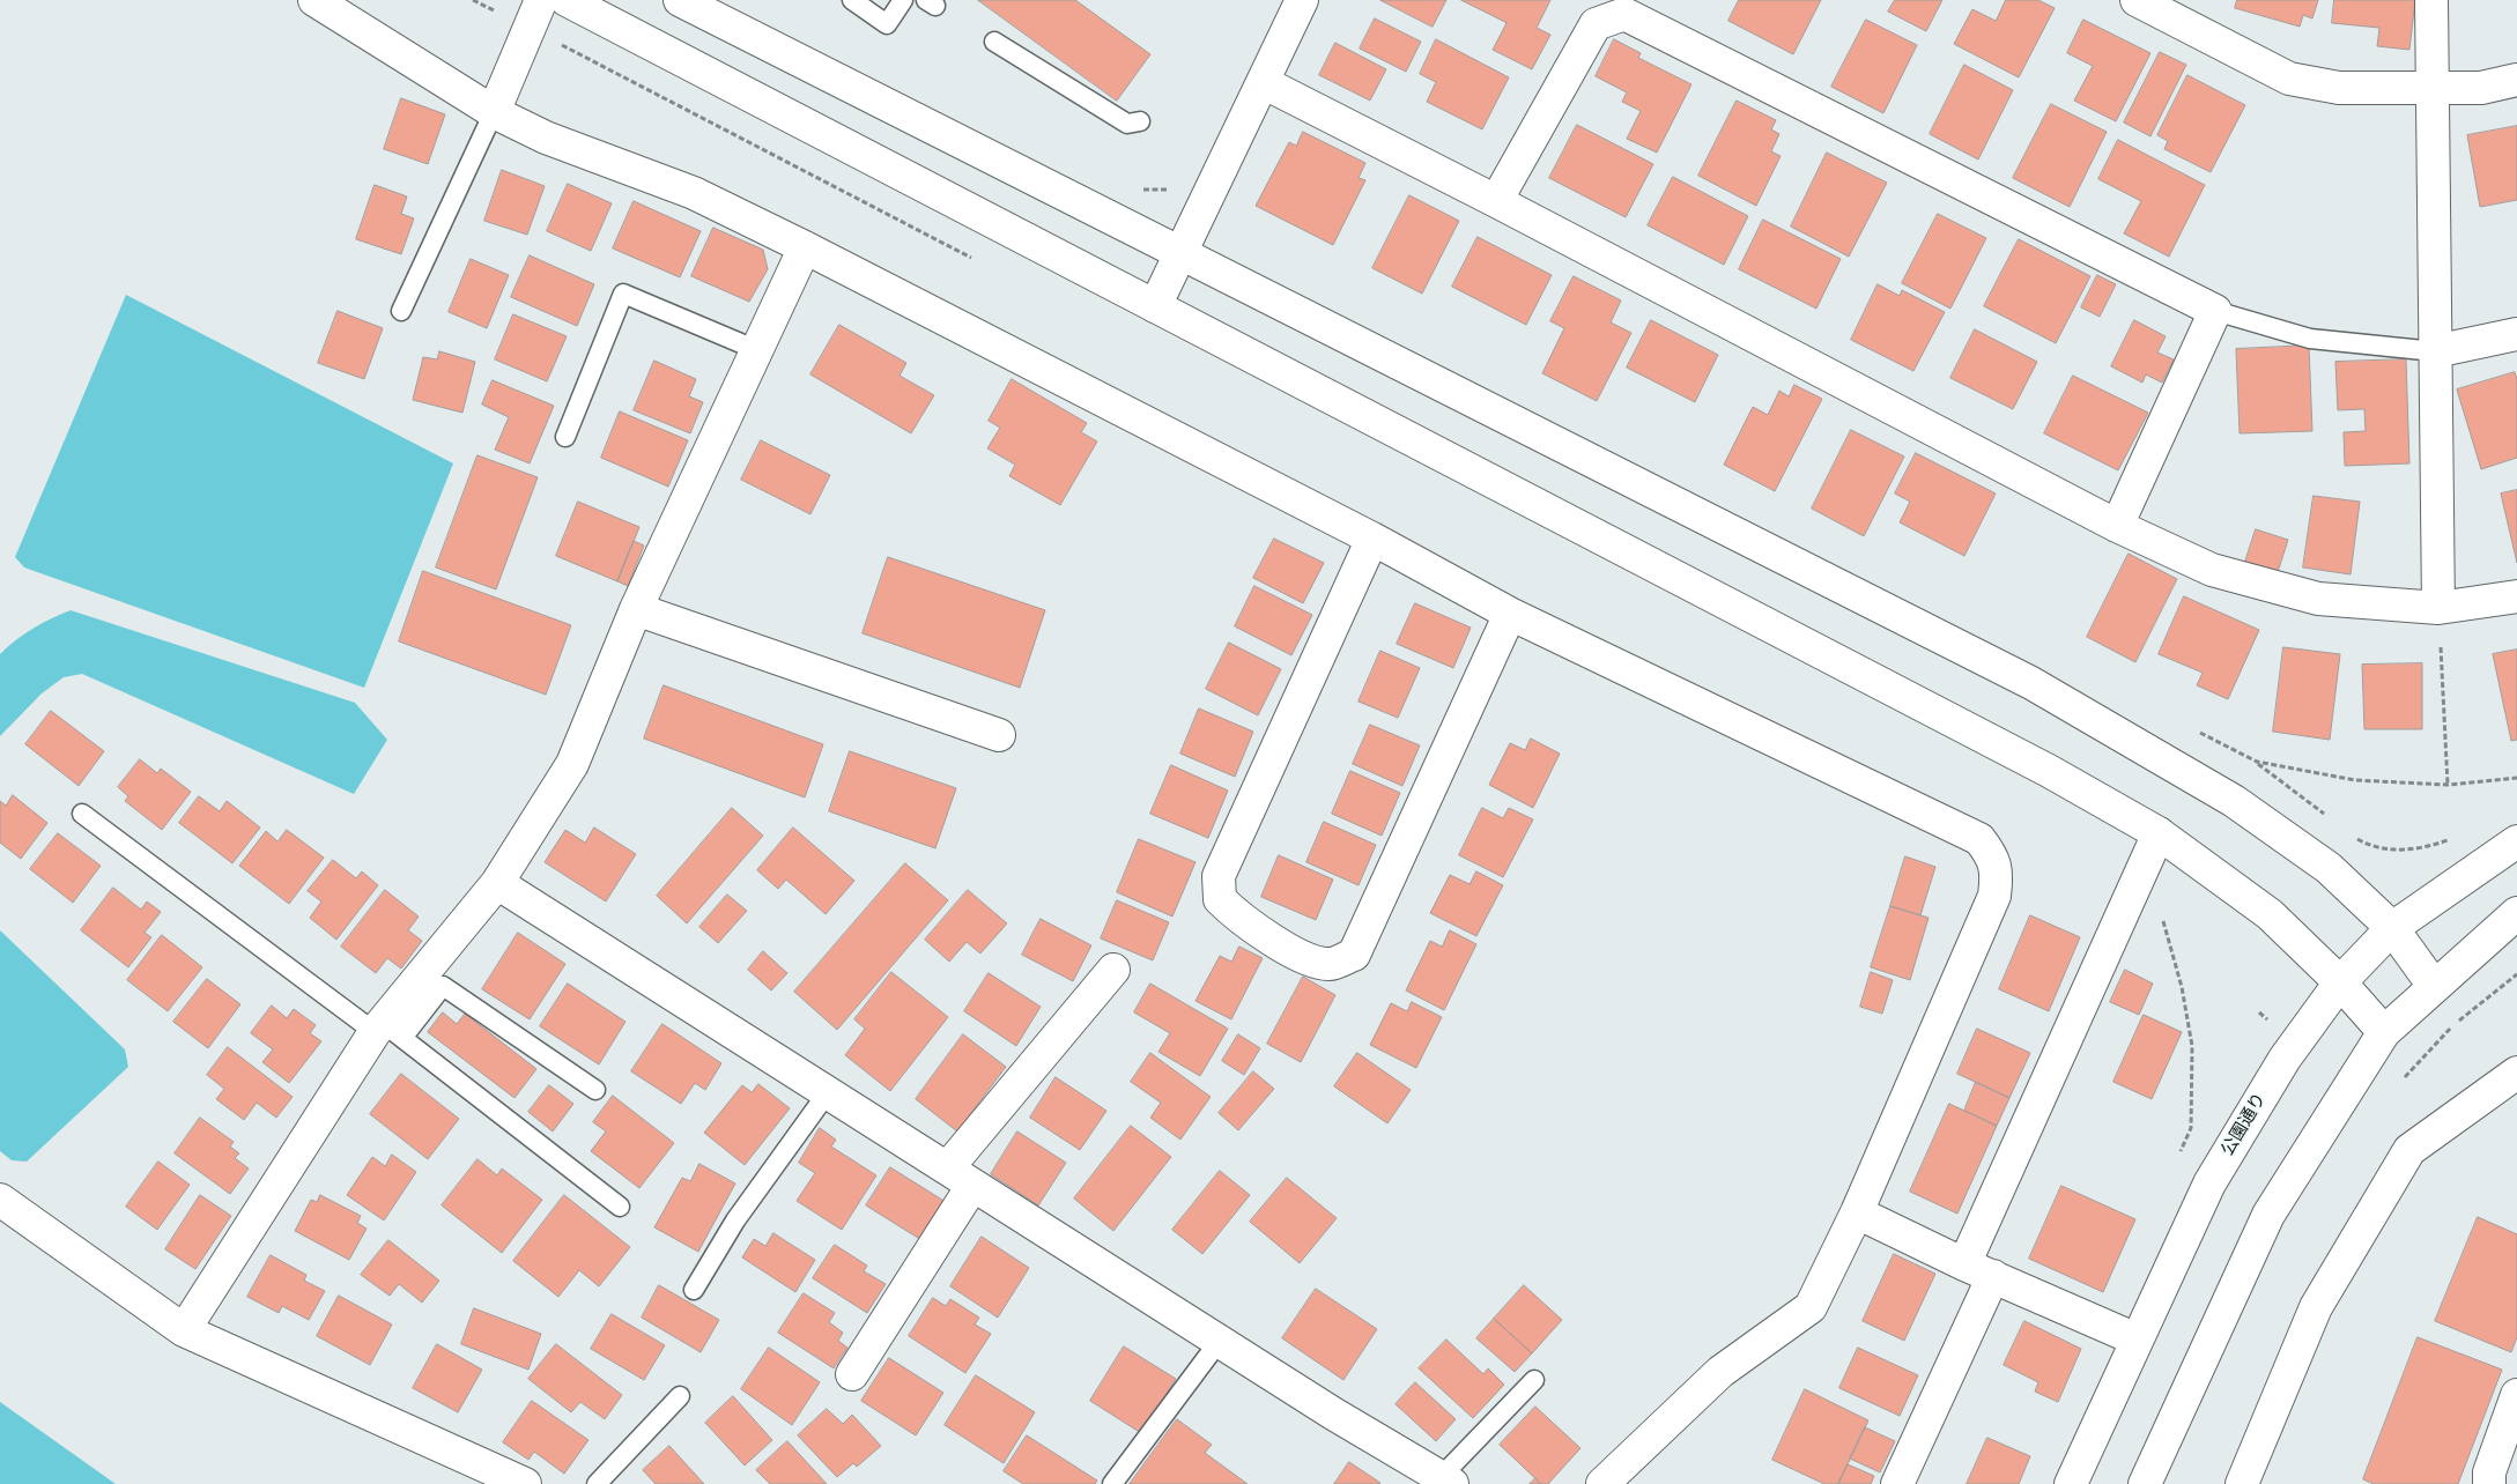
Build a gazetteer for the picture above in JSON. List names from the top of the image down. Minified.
{"streets":{"street":["公園通り"]}}
